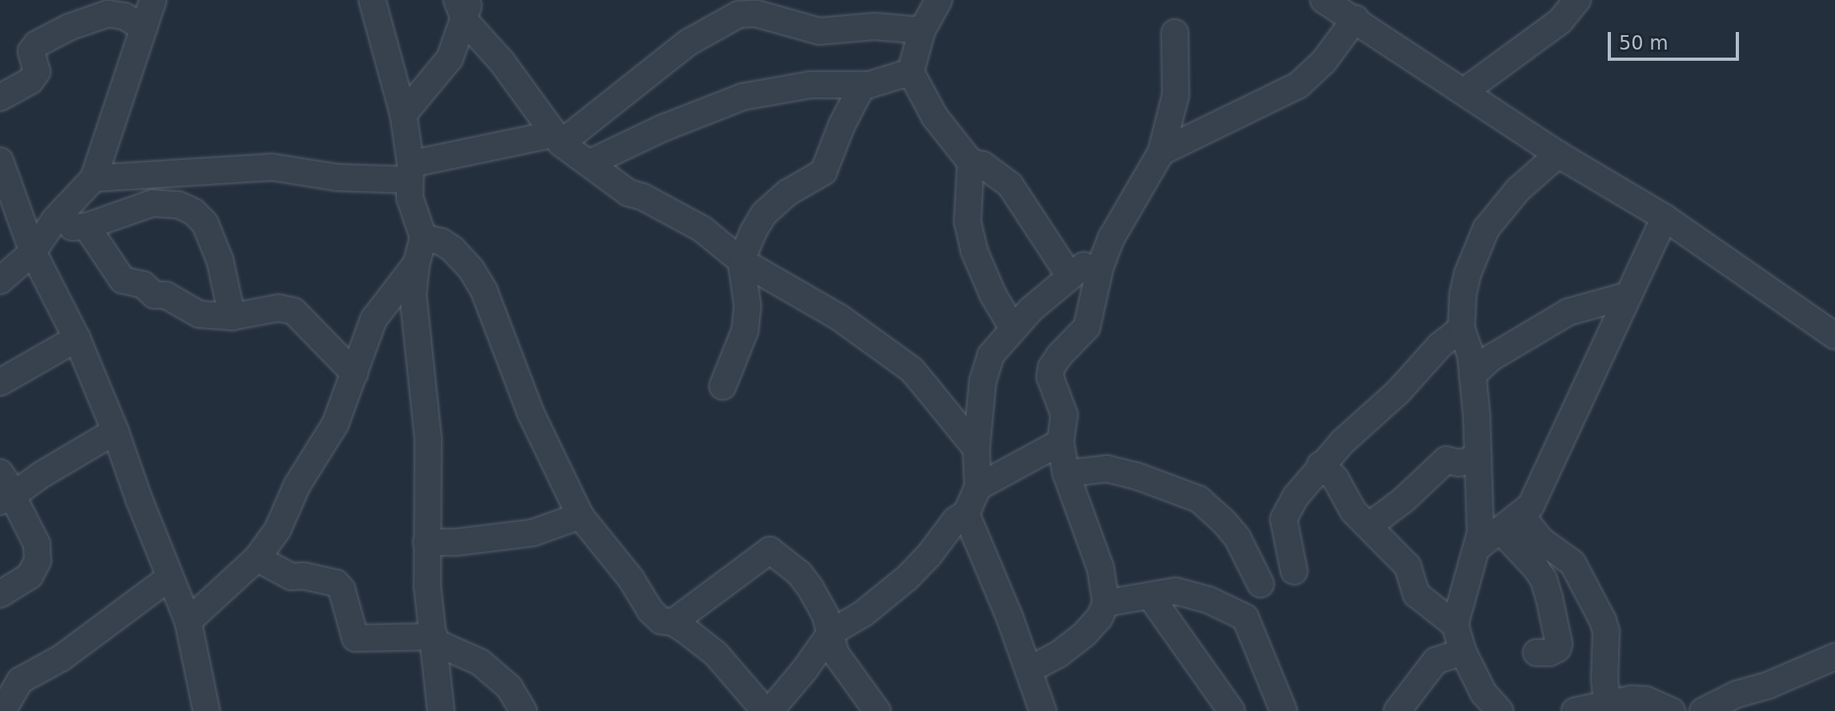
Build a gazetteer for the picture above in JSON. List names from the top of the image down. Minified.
{"scale_bar":"50 m"}
